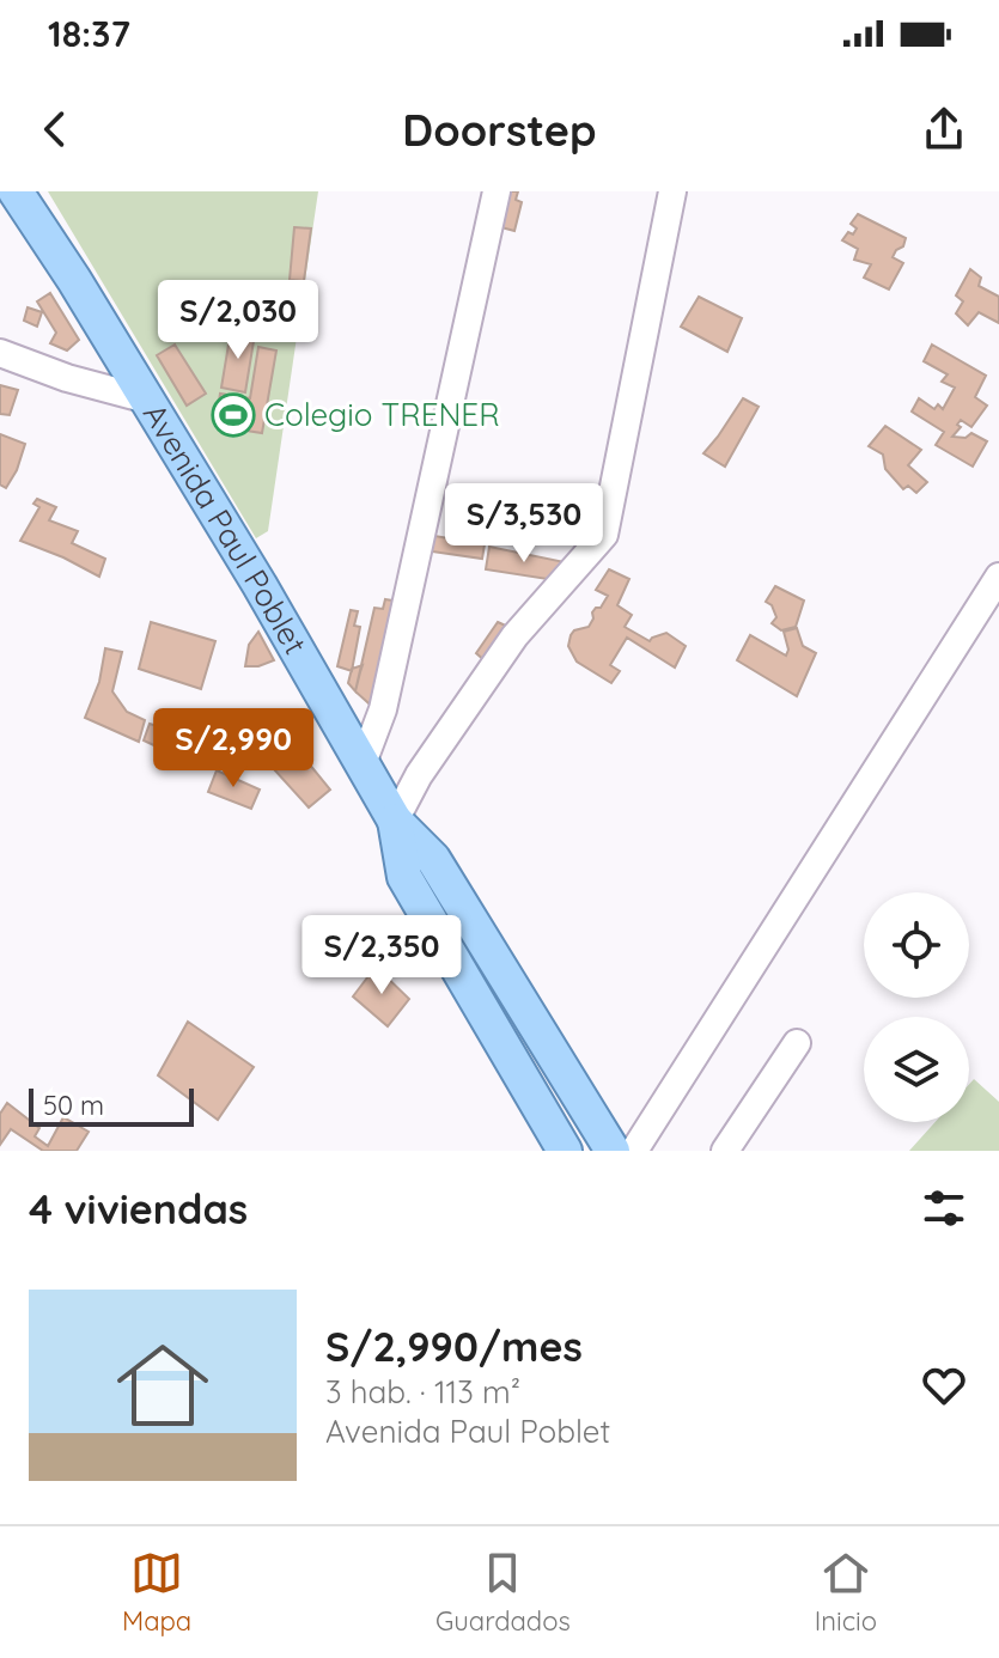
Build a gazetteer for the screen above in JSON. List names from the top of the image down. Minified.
{"streets":{"main road":["Avenida Paul Poblet"]},"places":{"sports":["Colegio TRENER"]},"scale_bar":"50 m","page":{"status":"18:37","header":"Doorstep","price":["S/2,030","S/3,530","S/2,990","S/2,350"],"scale":"50 m","heading":"4 viviendas","list":[{"name":"S/2,990/mes","note":"3 hab. · 113 m² · Avenida Paul Poblet"}],"tabs":["Mapa","Guardados","Inicio"]}}
